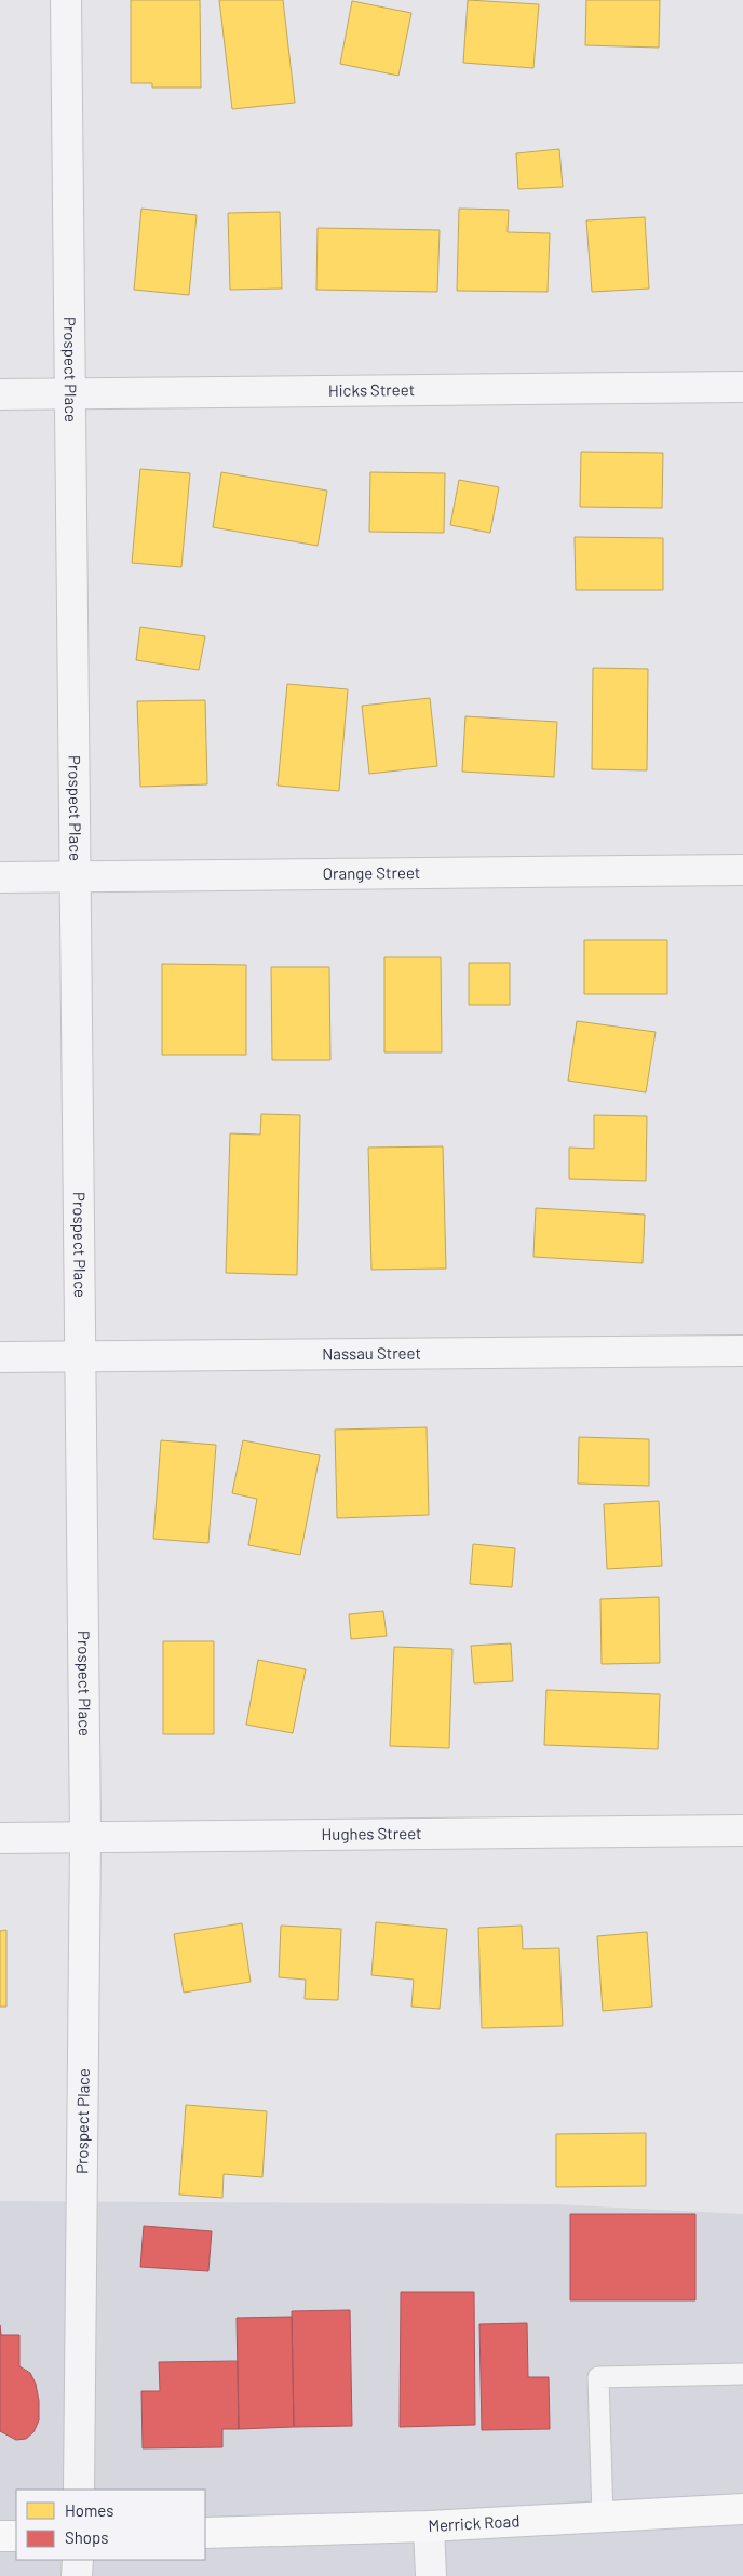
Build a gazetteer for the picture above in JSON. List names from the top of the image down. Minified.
{"streets":{"main road":["Merrick Road"],"street":["Prospect Place","Hicks Street","Orange Street","Nassau Street","Hughes Street"]},"crossings":[["Prospect Place","Hicks Street"],["Prospect Place","Orange Street"],["Prospect Place","Nassau Street"],["Prospect Place","Hughes Street"]],"legend":["Homes","Shops"]}
